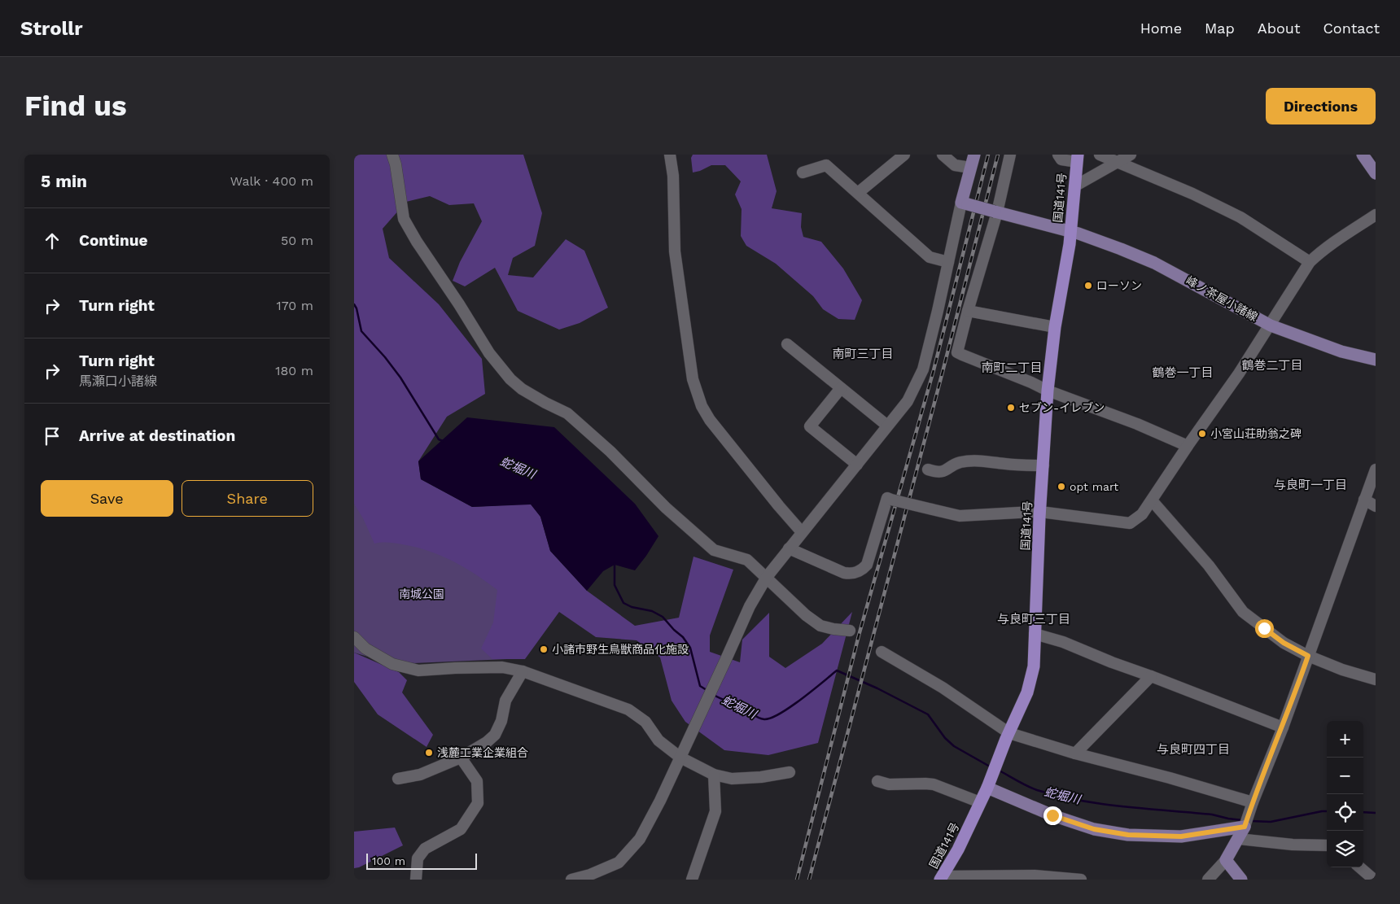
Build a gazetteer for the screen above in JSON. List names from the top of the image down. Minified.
{"streets":{"highway":["国道141号"],"main road":["峰ノ茶屋小諸線"]},"crossings":[["国道141号","峰ノ茶屋小諸線"]],"districts":["南町三丁目","鶴巻二丁目","南町二丁目","鶴巻一丁目","与良町一丁目","与良町三丁目","与良町四丁目"],"water":["蛇堀川"],"parks":["南城公園"],"places":["ローソン","セブン-イレブン","小宮山荘助翁之碑","opt mart","小諸市野生鳥獣商品化施設","浅麓工業企業組合"],"scale_bar":"100 m","page":{"header":"Strollr","nav":["Home","Map","About","Contact"],"buttons":["Directions",["Save","Share"]],"title":"Find us","heading":["5 min","Walk · 400 m"],"list":[["Continue","50 m"],["Turn right","170 m"],["Turn right","馬瀬口小諸線","180 m"],"Arrive at destination"],"map_buttons":["+","−"],"scale":"100 m"}}
